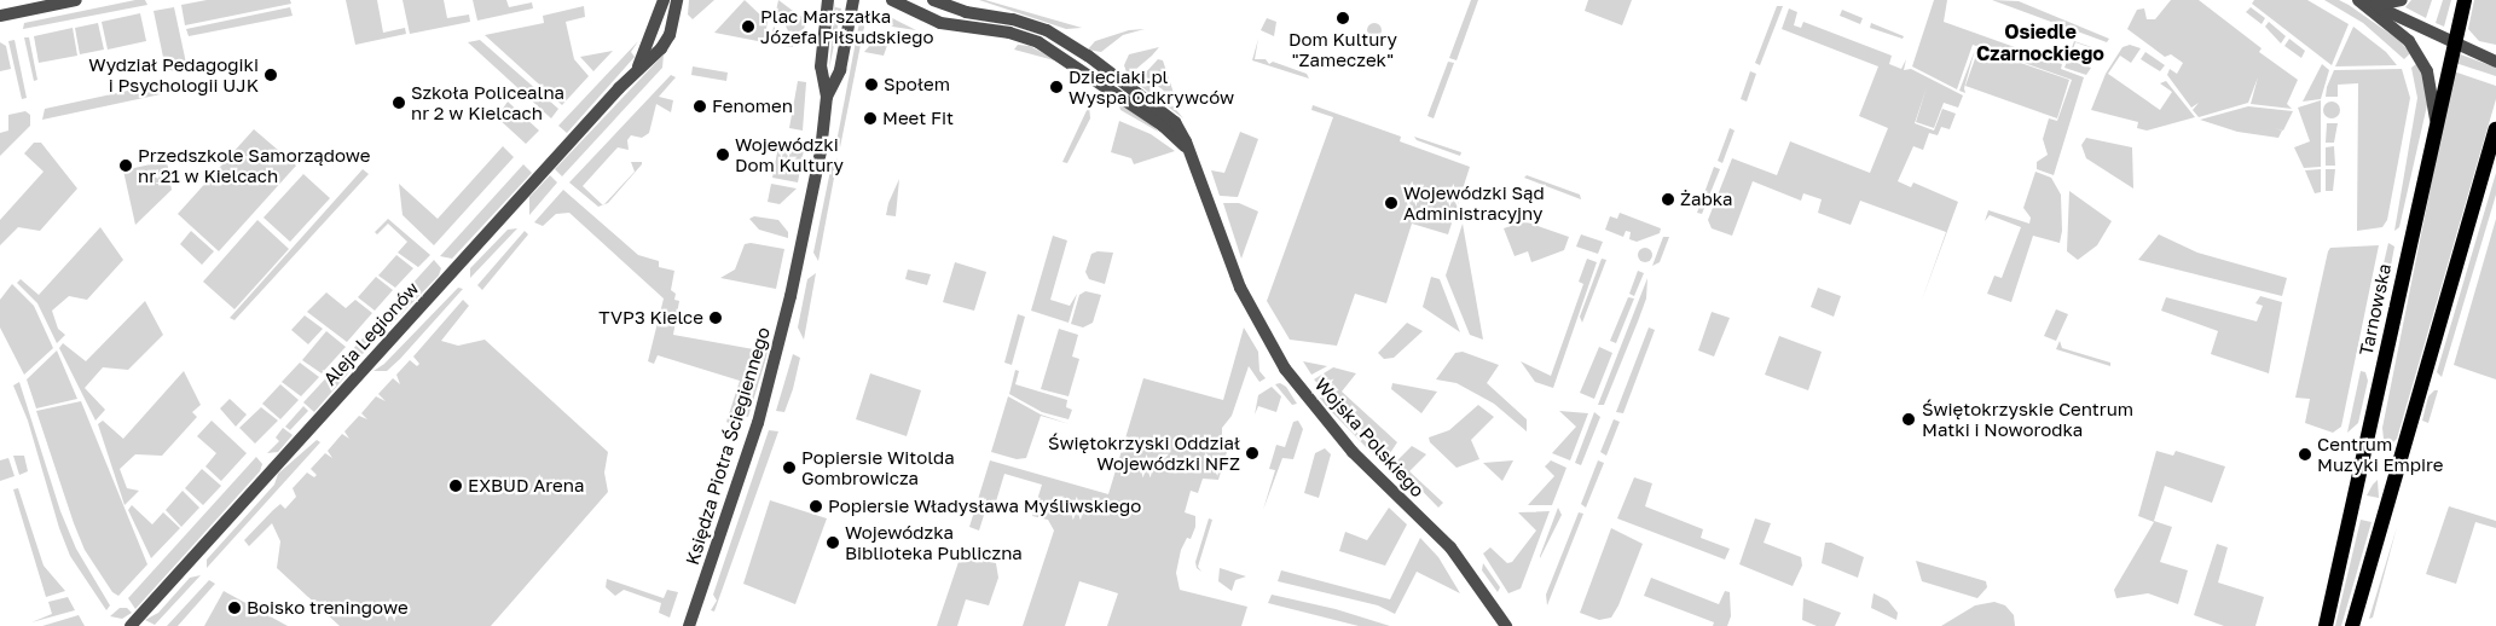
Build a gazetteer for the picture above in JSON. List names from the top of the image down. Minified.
{"streets":{"main road":["Tarnowska"],"street":["Aleja Legionów","Wojska Polskiego","Księdza Piotra Ściegiennego"]},"districts":["Osiedle Czarnockiego"],"places":["Dom Kultury \"Zameczek\"","Plac Marszałka Józefa Piłsudskiego","Wydział Pedagogiki i Psychologii UJK","Społem","Dzieciaki.pl Wyspa Odkrywców","Szkoła Policealna nr 2 w Kielcach","Fenomen","Meet Fit","Wojewódzki Dom Kultury","Przedszkole Samorządowe nr 21 w Kielcach","Żabka","Wojewódzki Sąd Administracyjny","TVP3 Kielce","Świętokrzyskie Centrum Matki i Noworodka","Świętokrzyski Oddział Wojewódzki NFZ","Centrum Muzyki Empire","Popiersie Witolda Gombrowicza","EXBUD Arena","Popiersie Władysława Myśliwskiego","Wojewódzka Biblioteka Publiczna","Boisko treningowe"]}
